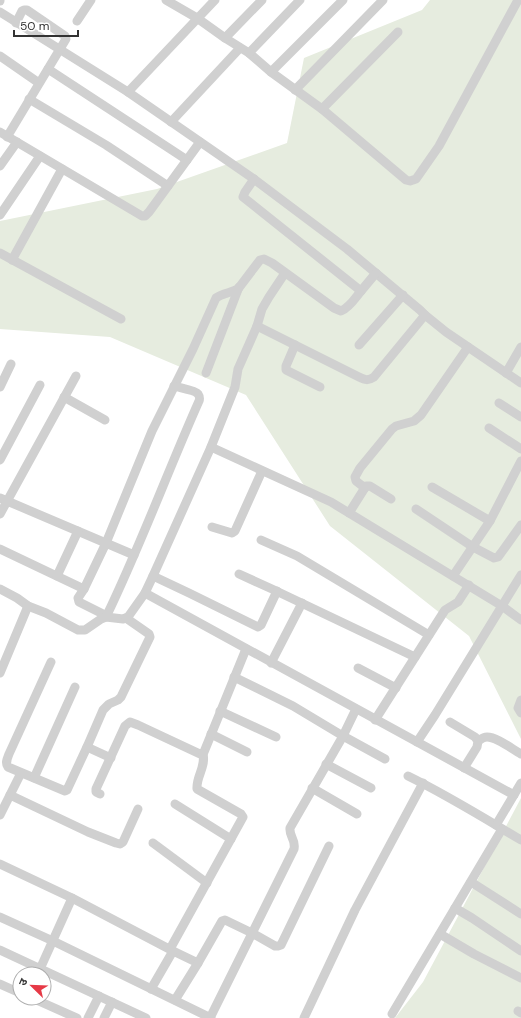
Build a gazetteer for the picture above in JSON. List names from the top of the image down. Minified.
{"scale_bar":"50 m","north":"top left"}
